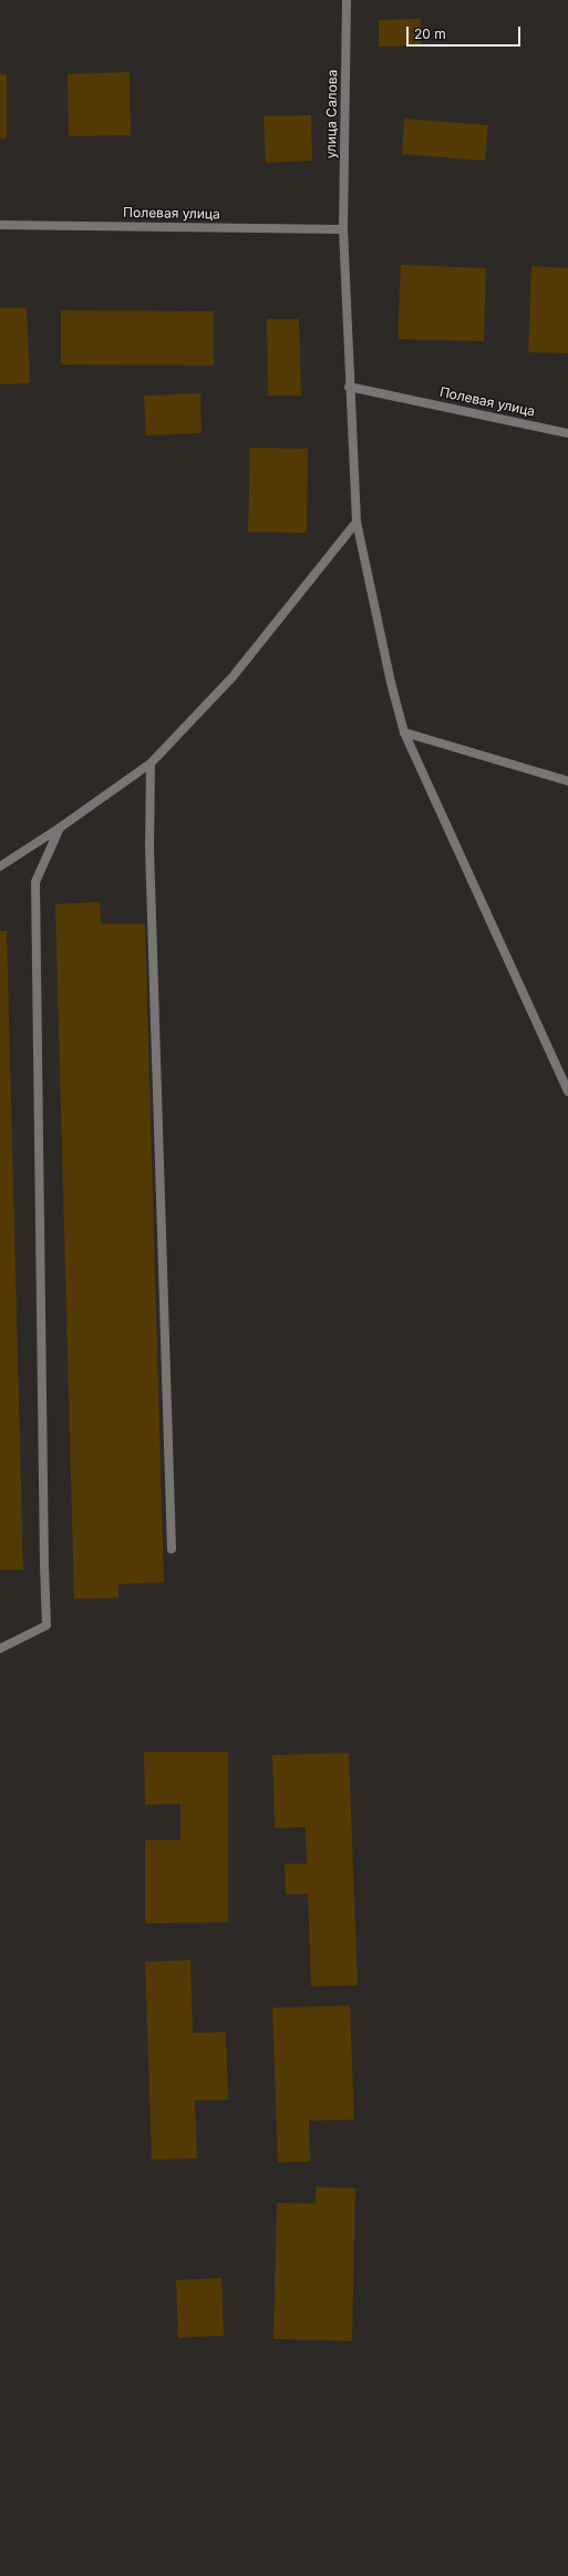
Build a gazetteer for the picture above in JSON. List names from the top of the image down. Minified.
{"streets":{"street":["улица Салова","Полевая улица"]},"crossings":[["улица Салова","Полевая улица"]],"scale_bar":"20 m"}
